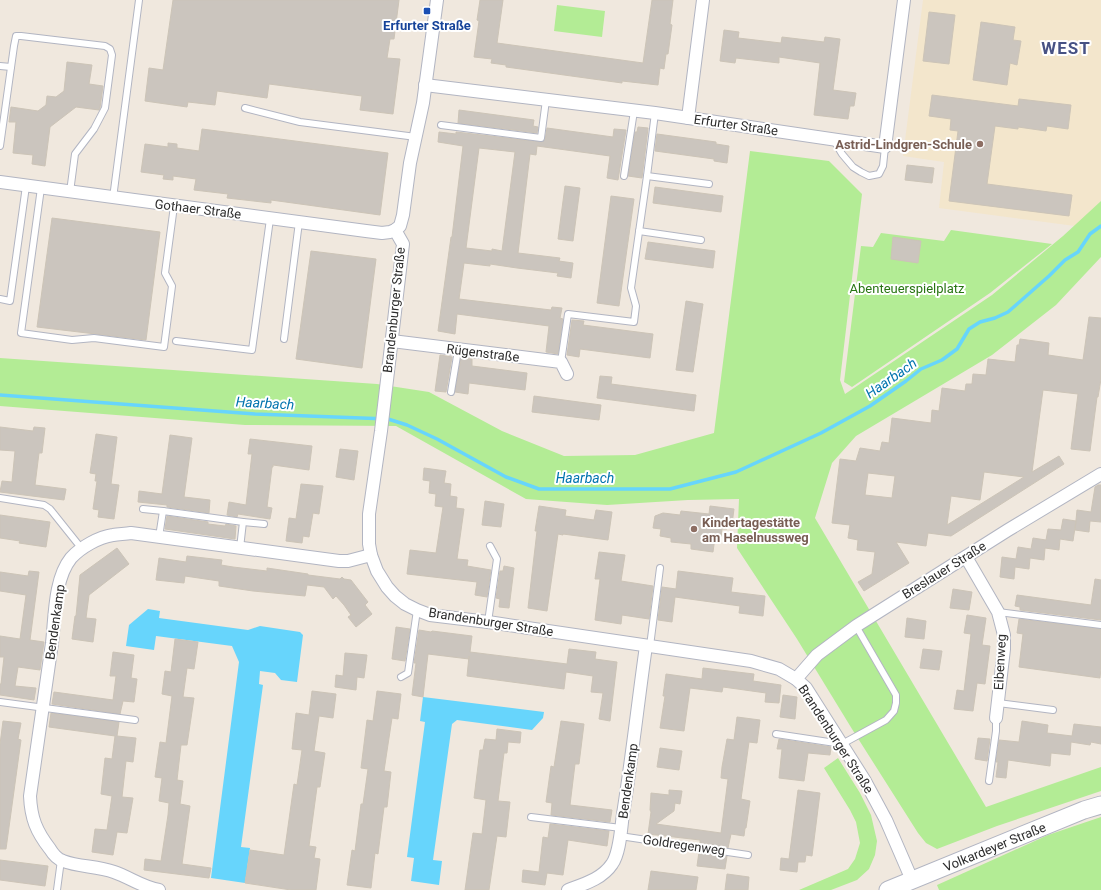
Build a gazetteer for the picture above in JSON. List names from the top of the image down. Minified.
{"streets":{"main road":["Volkardeyer Straße"],"street":["Erfurter Straße","Gothaer Straße","Brandenburger Straße","Rügenstraße","Breslauer Straße","Bendenkamp","Eibenweg"],"lane":["Goldregenweg"]},"crossings":[["Erfurter Straße","Brandenburger Straße"],["Gothaer Straße","Brandenburger Straße"],["Brandenburger Straße","Rügenstraße"],["Brandenburger Straße","Breslauer Straße"],["Brandenburger Straße","Bendenkamp"],["Brandenburger Straße","Volkardeyer Straße"],["Breslauer Straße","Eibenweg"],["Bendenkamp","Goldregenweg"]],"districts":["WEST"],"water":["Haarbach"],"parks":["Abenteuerspielplatz"],"places":{"transit":["Erfurter Straße"],"other":["Astrid-Lindgren-Schule","Kindertagestätte am Haselnussweg"]}}
